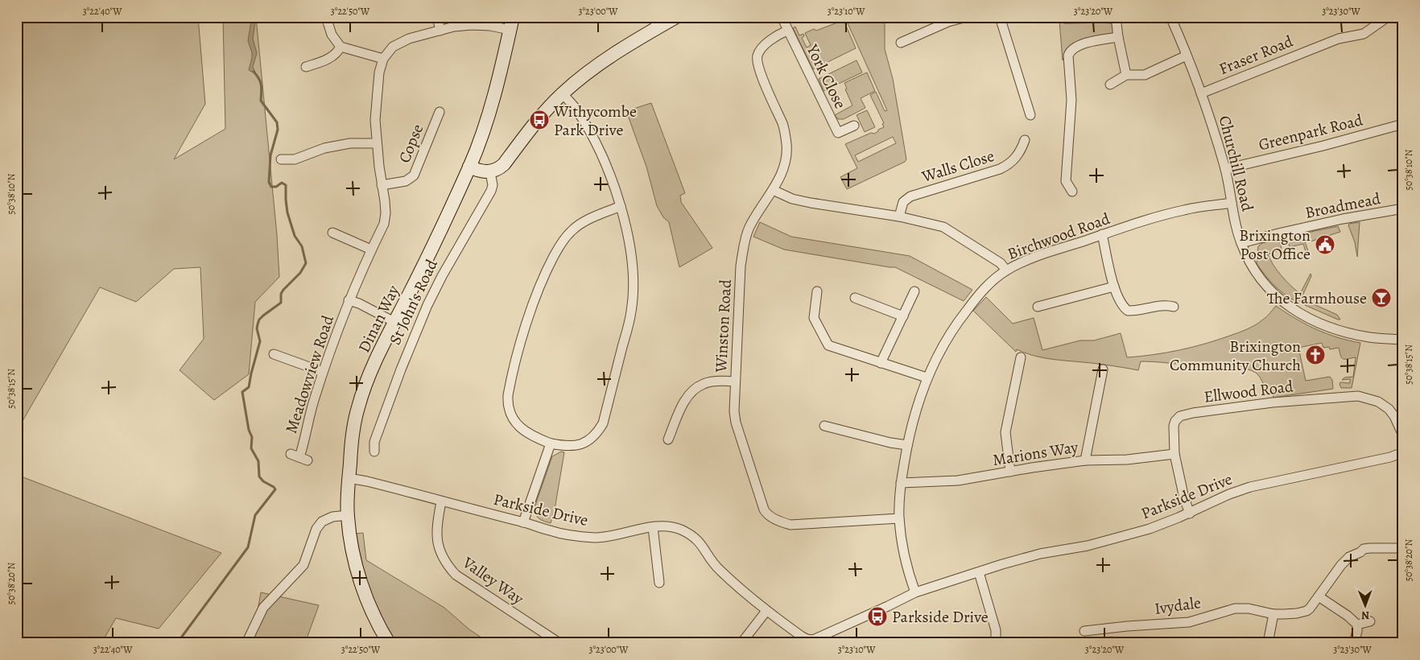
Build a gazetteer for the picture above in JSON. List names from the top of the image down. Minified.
{"streets":{"street":["Fraser Road","York Close","Greenpark Road","Copse","Churchill Road","Walls Close","Broadmead","Birchwood Road","St John's Road","Dinan Way","Winston Road","Meadowview Road","Ellwood Road","Marions Way","Parkside Drive","Valley Way","Ivydale"]},"crossings":[["Fraser Road","Churchill Road"],["York Close","Winston Road"],["Greenpark Road","Churchill Road"],["Copse","Meadowview Road"],["Churchill Road","Broadmead"],["Churchill Road","Birchwood Road"],["Birchwood Road","Winston Road"],["Birchwood Road","Marions Way"],["Birchwood Road","Parkside Drive"],["Dinan Way","Meadowview Road"],["Dinan Way","Parkside Drive"],["Ellwood Road","Marions Way"],["Ellwood Road","Parkside Drive"],["Parkside Drive","Valley Way"]],"places":{"bus stop":["Withycombe Park Drive","Parkside Drive"],"public building":["Brixington Post Office"],"bar":["The Farmhouse"],"church":["Brixington Community Church"]},"north":"bottom","coordinates":["3°22'40\"W","3°22'50\"W","3°23'00\"W","3°23'10\"W","3°23'20\"W","3°23'30\"W","50°38'10\"N","50°38'15\"N","50°38'20\"N"]}
